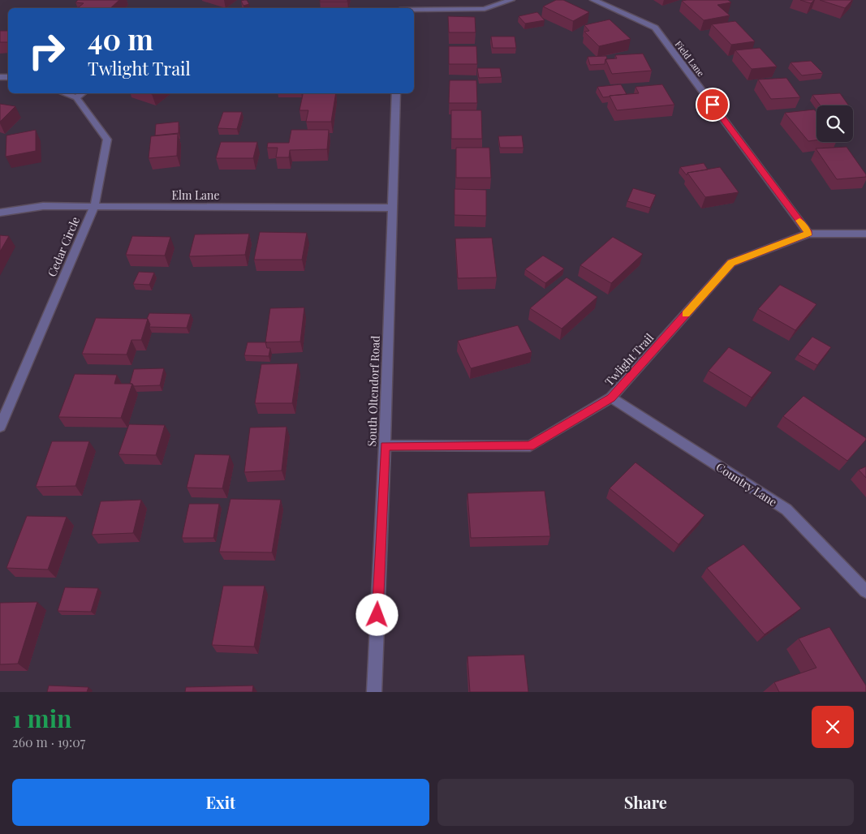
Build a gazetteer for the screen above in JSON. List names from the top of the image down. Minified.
{"streets":{"street":["Field Lane","Elm Lane","Cedar Circle","Twlight Trail","South Oltendorf Road","Country Lane"]},"crossings":[["Field Lane","Twlight Trail"],["Elm Lane","Cedar Circle"],["Elm Lane","South Oltendorf Road"],["Twlight Trail","South Oltendorf Road"],["Twlight Trail","Country Lane"]],"page":{"turn":["40 m","Twlight Trail"],"heading":["1 min","260 m · 19:07"],"buttons":["Exit","Share"]}}
